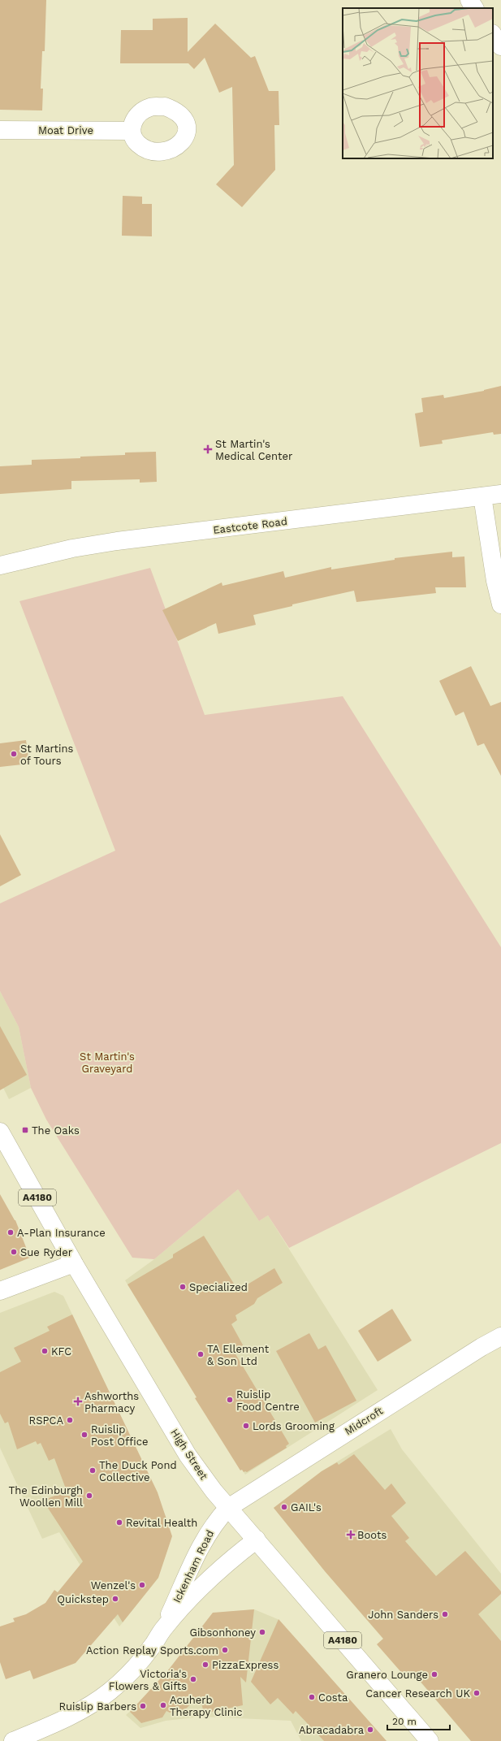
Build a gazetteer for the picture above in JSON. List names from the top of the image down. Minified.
{"streets":{"main road":["Moat Drive","Eastcote Road","A4180","Midcroft","High Street","Ickenham Road"]},"crossings":[["Midcroft","High Street"],["Midcroft","Ickenham Road"],["High Street","Ickenham Road"]],"parks":["St Martin's Graveyard"],"places":{"health":["St Martin's Medical Center","Ashworths Pharmacy","Boots"],"other":["St Martins of Tours","A-Plan Insurance","Sue Ryder","Specialized","KFC","TA Ellement & Son Ltd","Ruislip Food Centre","RSPCA","Lords Grooming","Ruislip Post Office","The Duck Pond Collective","The Edinburgh Woollen Mill","GAIL's","Revital Health","Wenzel's","Quickstep","John Sanders","Gibsonhoney","Action Replay Sports.com","PizzaExpress","Granero Lounge","Victoria's Flowers & Gifts","Cancer Research UK","Costa","Acuherb Therapy Clinic","Ruislip Barbers","Abracadabra"],"transit":["The Oaks"]},"scale_bar":"20 m"}
